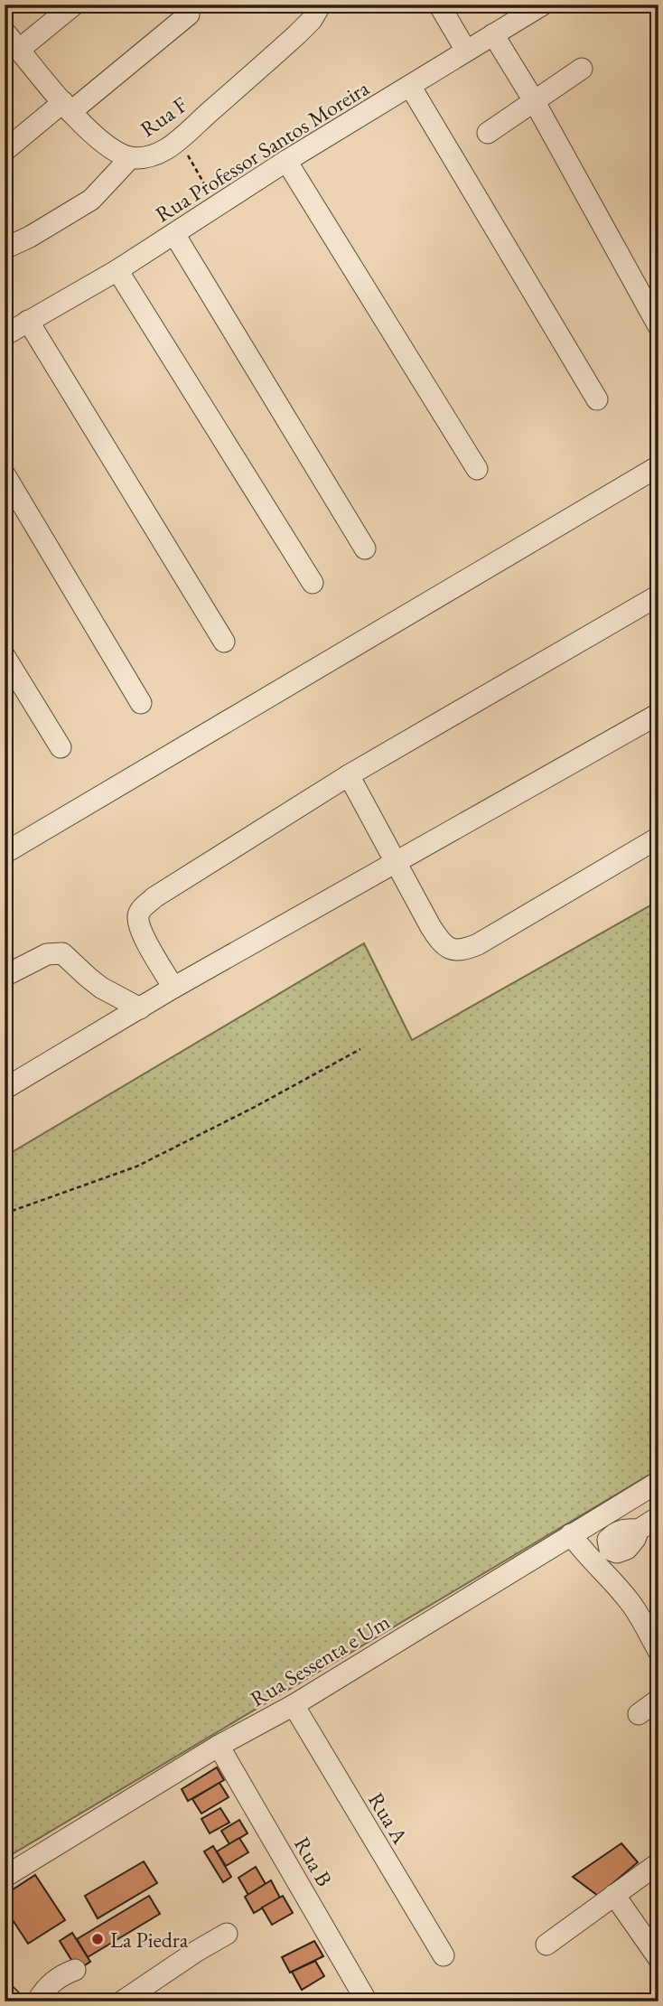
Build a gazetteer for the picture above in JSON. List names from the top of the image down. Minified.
{"streets":{"street":["Rua F","Rua Professor Santos Moreira","Rua Sessenta e Um","Rua A","Rua B"]},"crossings":[["Rua Sessenta e Um","Rua A"],["Rua Sessenta e Um","Rua B"]],"places":["La Piedra"]}
